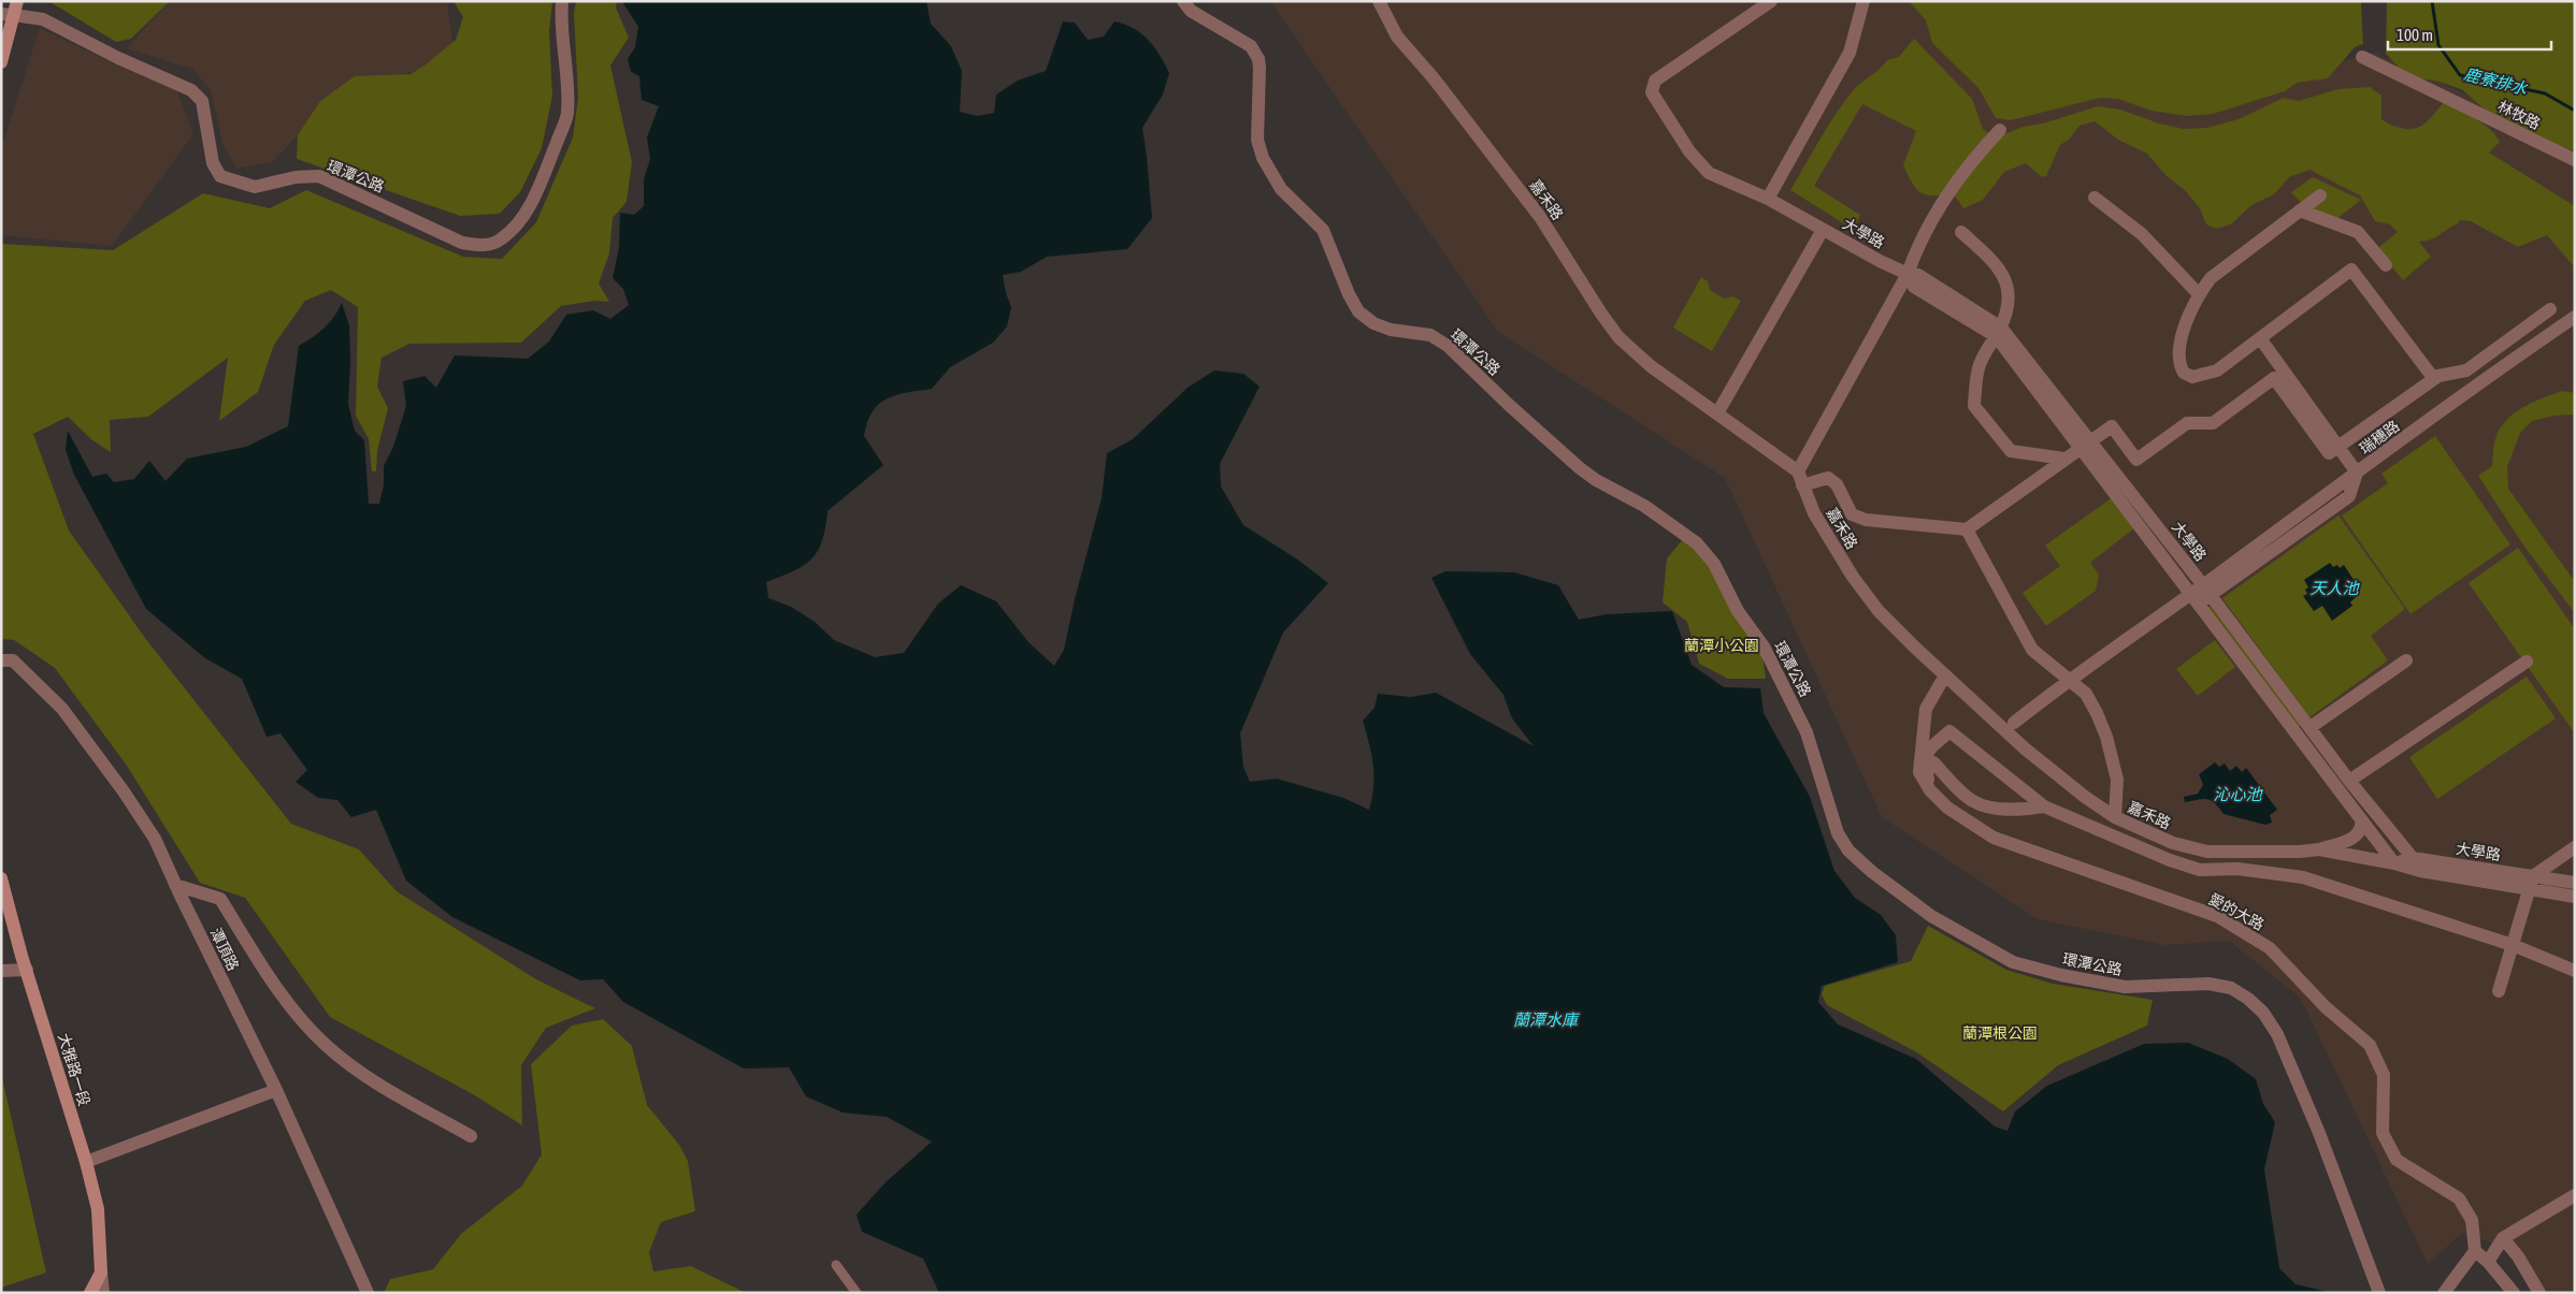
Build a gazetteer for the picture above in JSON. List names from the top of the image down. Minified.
{"streets":{"main road":["大雅路一段"],"street":["林牧路","環潭公路","嘉禾路","大學路","瑞穗路","愛的大路","潭頂路"]},"crossings":[["嘉禾路","大學路"],["大學路","瑞穗路"]],"water":["鹿寮排水","天人池","沁心池","蘭潭水庫"],"parks":["蘭潭小公園","蘭潭根公園"],"scale_bar":"100 m"}
